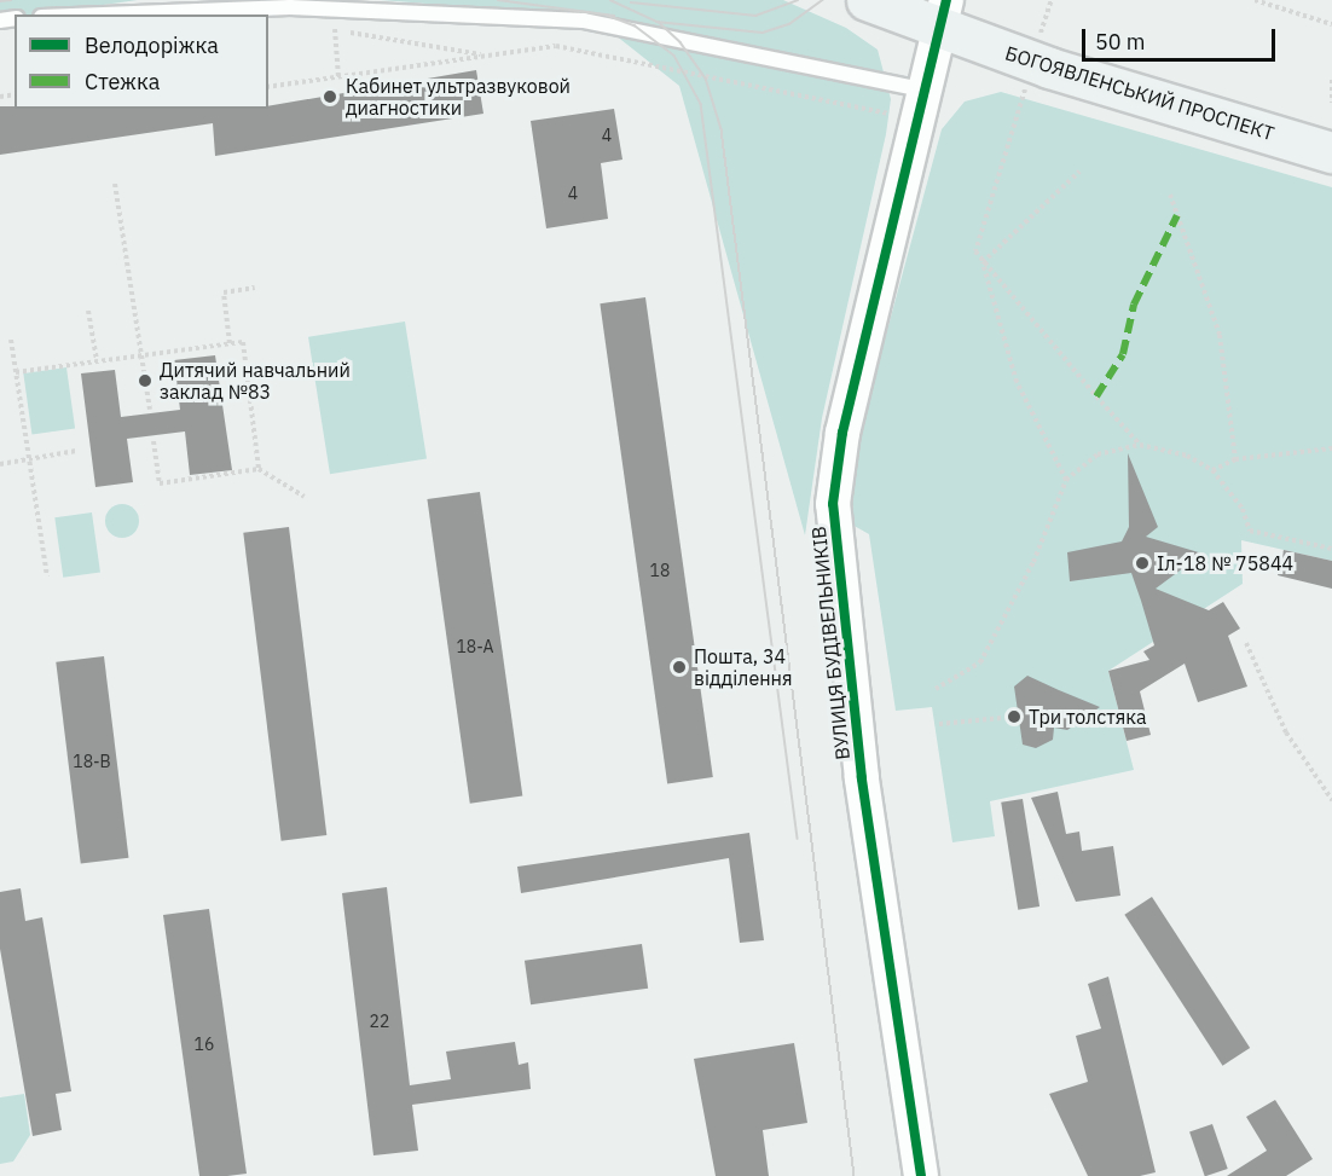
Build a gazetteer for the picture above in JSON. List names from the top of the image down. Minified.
{"streets":{"main road":["БОГОЯВЛЕНСЬКИЙ ПРОСПЕКТ"],"street":["ВУЛИЦЯ БУДІВЕЛЬНИКІВ"]},"crossings":[["БОГОЯВЛЕНСЬКИЙ ПРОСПЕКТ","ВУЛИЦЯ БУДІВЕЛЬНИКІВ"]],"places":["Кабинет ультразвуковой диагностики","Дитячий навчальний заклад №83","Іл-18 № 75844","Пошта, 34 відділення","Три толстяка"],"house_numbers":["4","4","18","18-А","18-В","22","16"],"legend":["Велодоріжка","Стежка"],"scale_bar":"50 m"}
